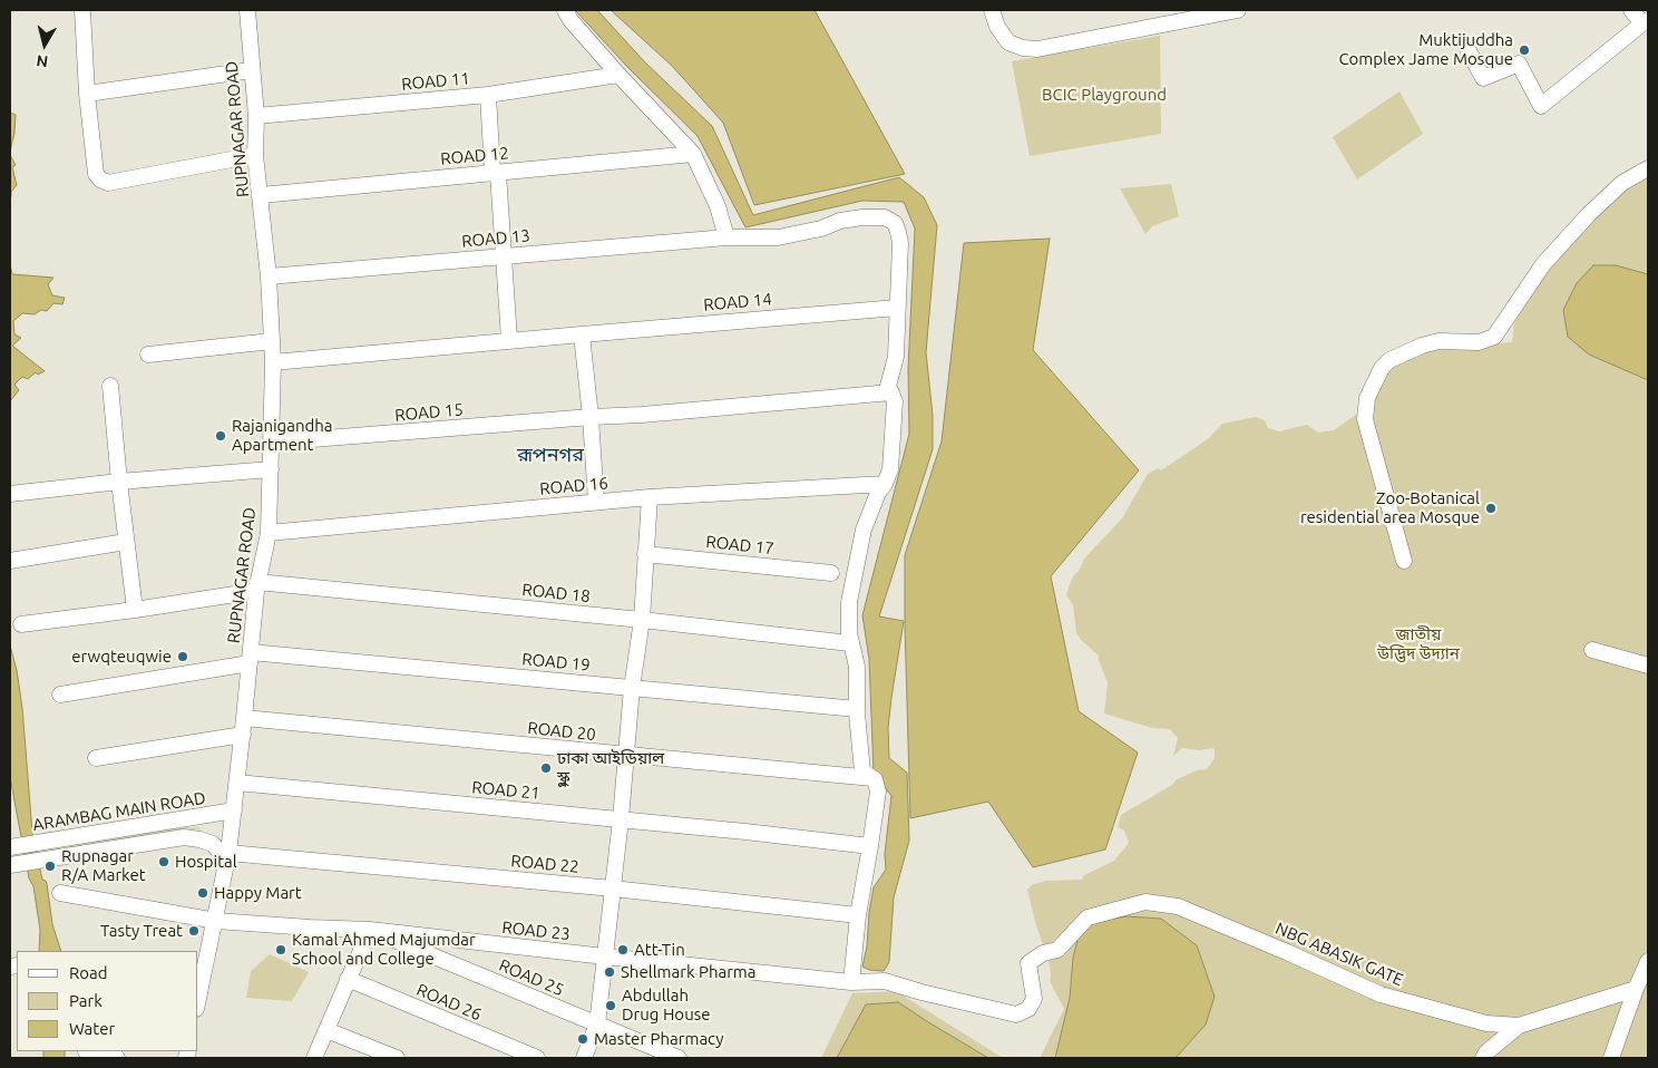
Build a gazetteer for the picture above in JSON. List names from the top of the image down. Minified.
{"streets":{"street":["ROAD 11","RUPNAGAR ROAD","ROAD 12","ROAD 13","ROAD 14","ROAD 15","ROAD 16","ROAD 17","ROAD 18","ROAD 19","ROAD 20","ROAD 21","ARAMBAG MAIN ROAD","ROAD 22","ROAD 23","NBG ABASIK GATE","ROAD 25","ROAD 26"]},"crossings":[["ROAD 11","RUPNAGAR ROAD"],["RUPNAGAR ROAD","ROAD 12"],["RUPNAGAR ROAD","ROAD 13"],["RUPNAGAR ROAD","ROAD 15"],["RUPNAGAR ROAD","ROAD 16"],["RUPNAGAR ROAD","ROAD 18"],["RUPNAGAR ROAD","ROAD 19"],["RUPNAGAR ROAD","ROAD 20"],["RUPNAGAR ROAD","ROAD 21"],["RUPNAGAR ROAD","ARAMBAG MAIN ROAD"],["RUPNAGAR ROAD","ROAD 22"],["RUPNAGAR ROAD","ROAD 23"],["ROAD 13","ROAD 14"],["ROAD 13","ROAD 15"],["ROAD 13","ROAD 16"],["ROAD 13","ROAD 18"],["ROAD 13","ROAD 19"],["ROAD 13","ROAD 20"],["ROAD 23","NBG ABASIK GATE"],["ROAD 23","ROAD 25"]],"districts":["রূপনগর"],"parks":["BCIC Playground","জাতীয় উদ্ভিদ উদ্যান"],"places":["Muktijuddha Complex Jame Mosque","Rajanigandha Apartment","Zoo-Botanical residential area Mosque","erwqteuqwie","ঢাকা আইডিয়াল স্কুল","Hospital","Rupnagar R/A Market","Happy Mart","Tasty Treat","Kamal Ahmed Majumdar School and College","Att-Tin","Shellmark Pharma","Abdullah Drug House","Master Pharmacy"],"legend":["Road","Park","Water"],"north":"bottom"}
